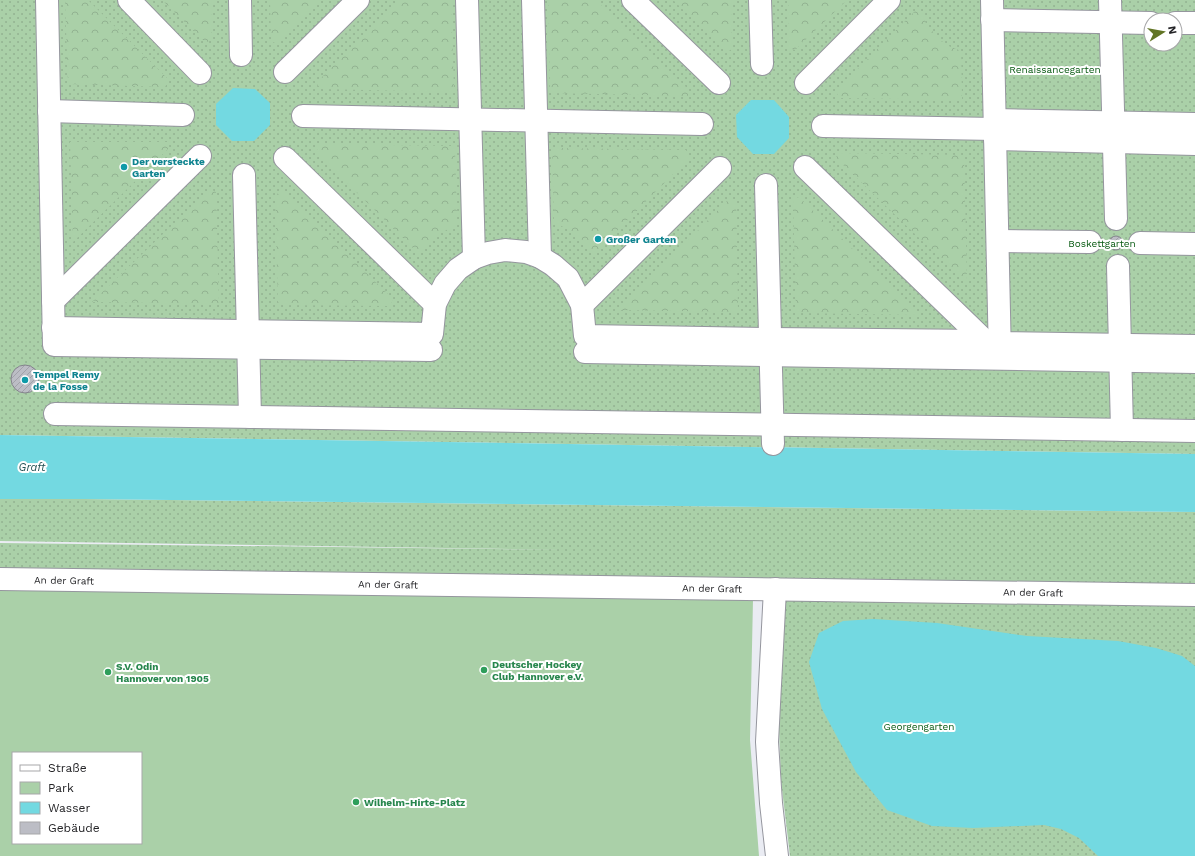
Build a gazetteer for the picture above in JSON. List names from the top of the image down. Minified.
{"streets":{"street":["An der Graft"]},"water":["Graft"],"parks":["Renaissancegarten","Boskettgarten","Georgengarten"],"places":["Der versteckte Garten","Großer Garten","Tempel Remy de la Fosse","Deutscher Hockey Club Hannover e.V.","S.V. Odin Hannover von 1905","Wilhelm-Hirte-Platz"],"legend":["Straße","Park","Wasser","Gebäude"],"north":"right"}
